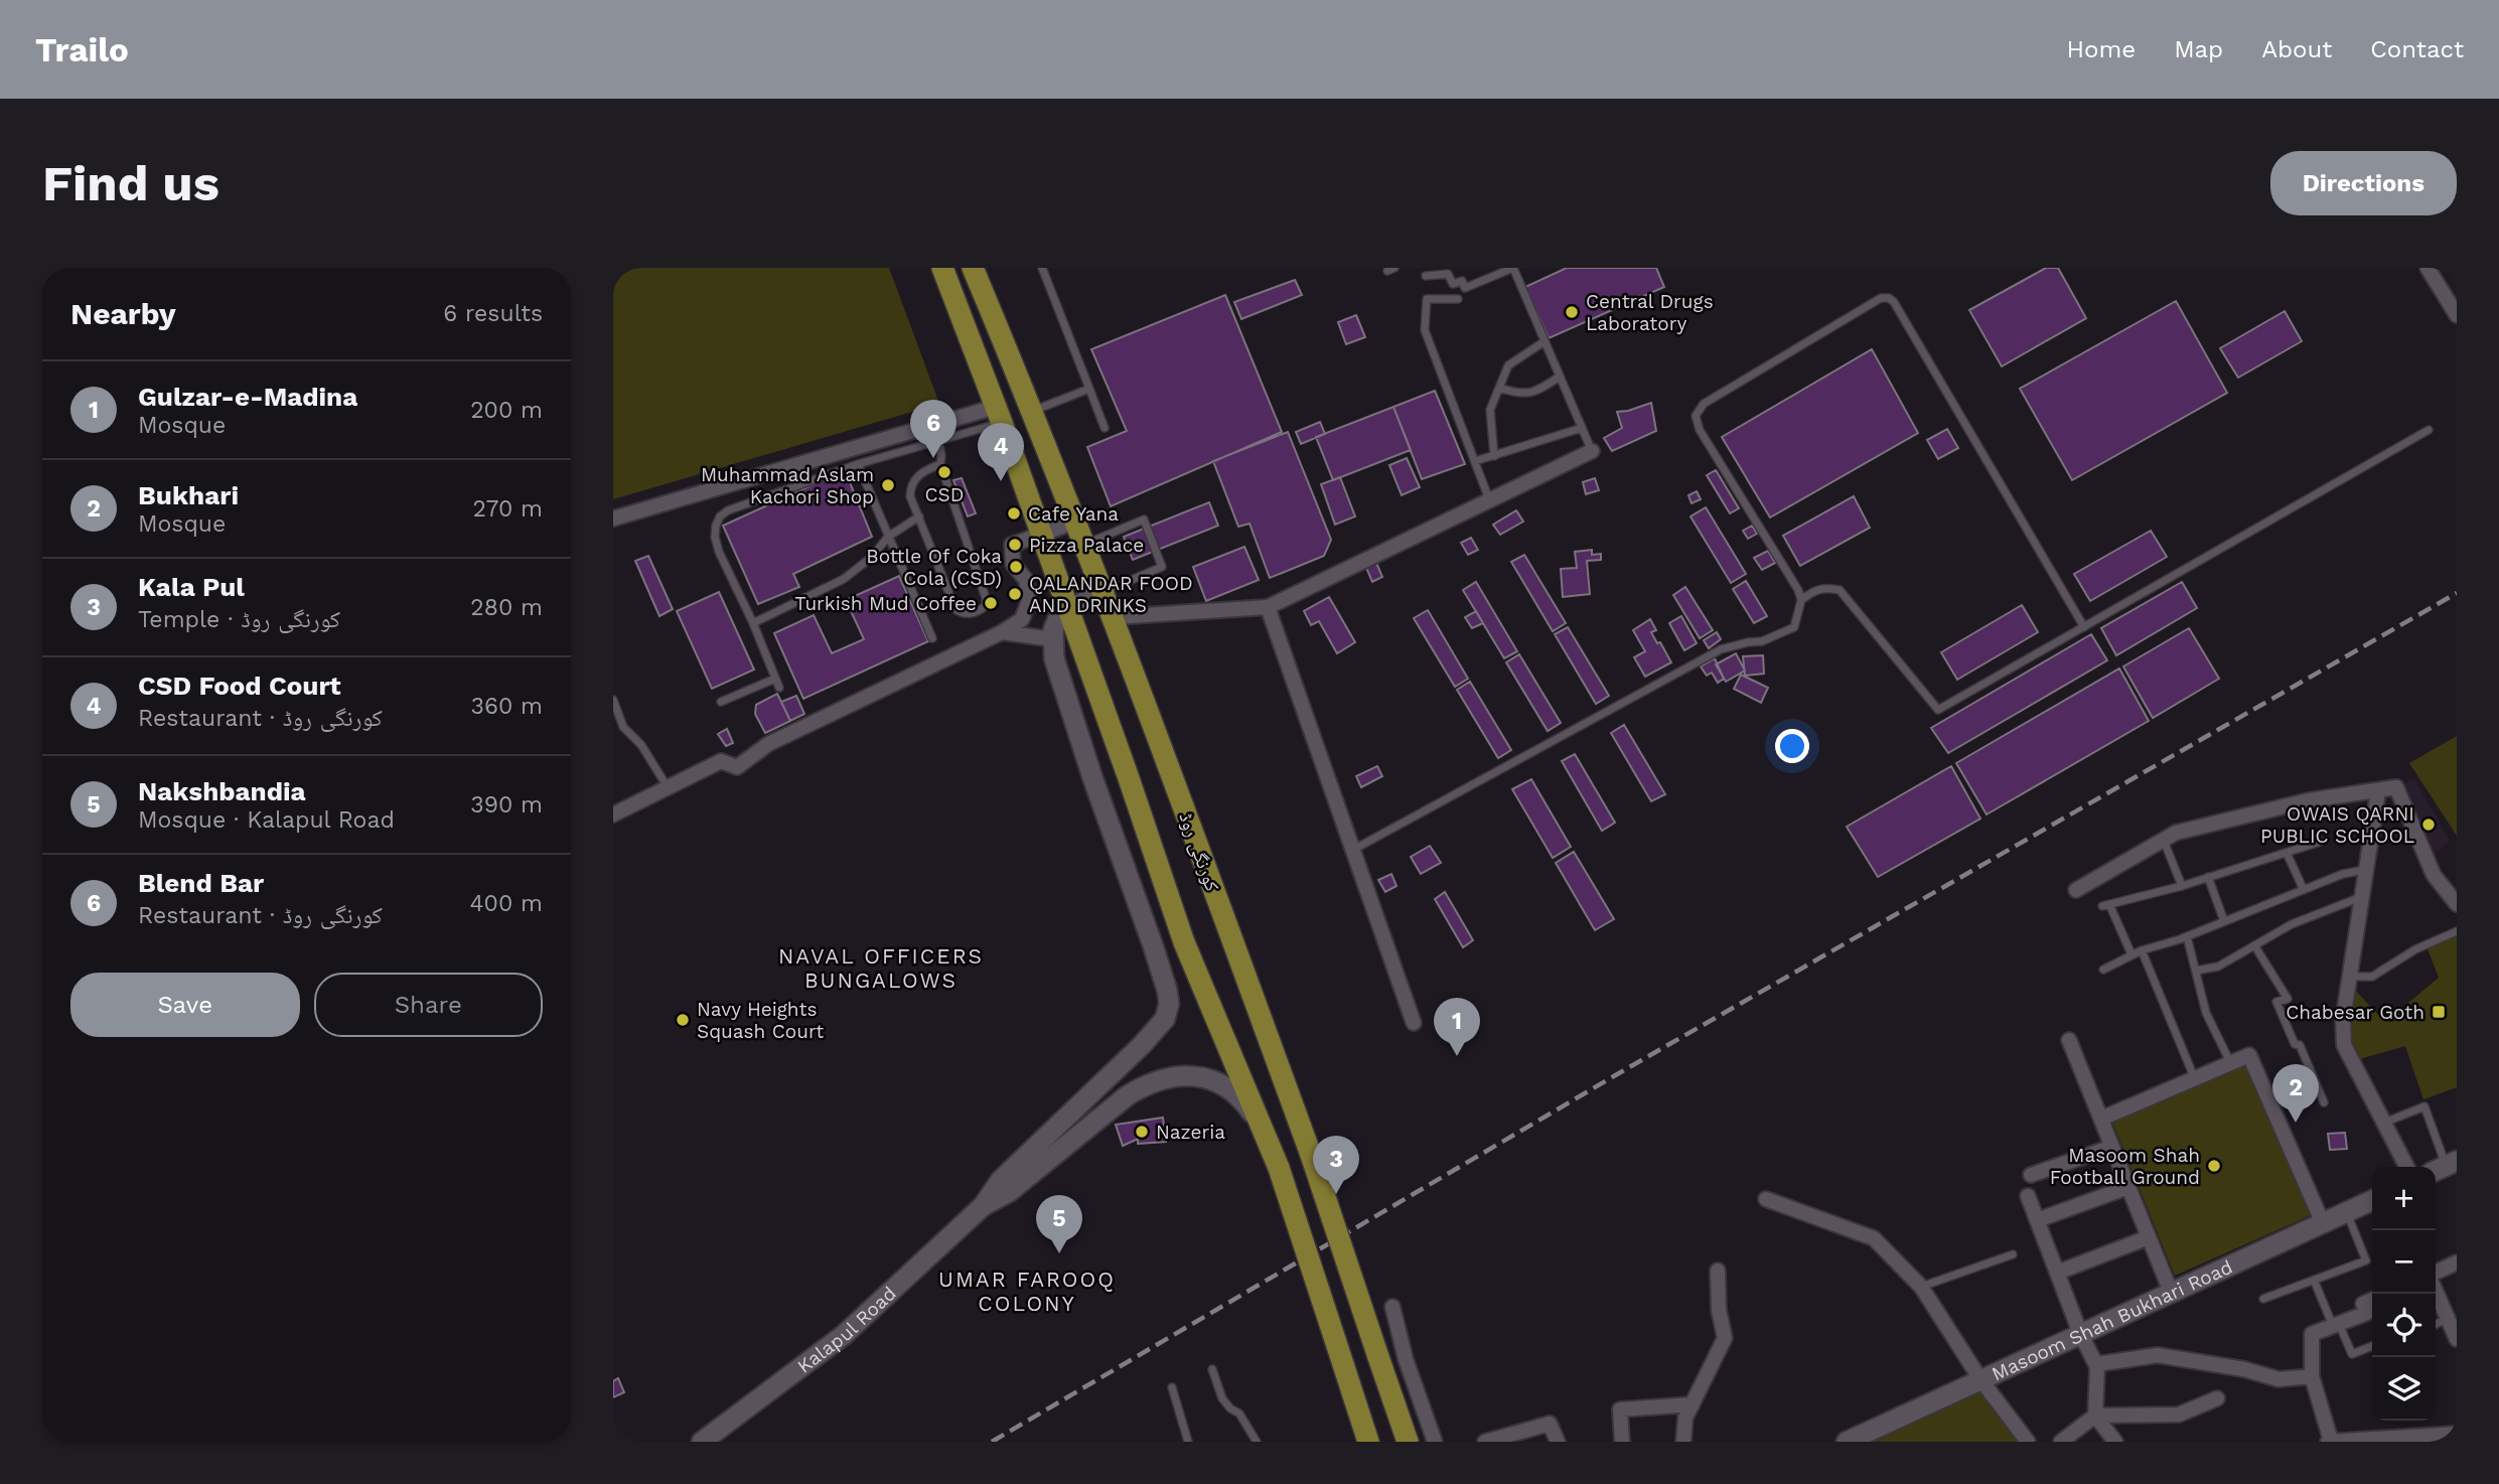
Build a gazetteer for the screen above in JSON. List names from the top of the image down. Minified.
{"streets":{"main road":["کورنگی روڈ"],"street":["Masoom Shah Bukhari Road","Kalapul Road"]},"districts":["NAVAL OFFICERS BUNGALOWS","UMAR FAROOQ COLONY"],"places":{"other":["Central Drugs Laboratory","CSD","Muhammad Aslam Kachori Shop","Cafe Yana","Pizza Palace","Bottle Of Coka Cola (CSD)","QALANDAR FOOD AND DRINKS","Turkish Mud Coffee","OWAIS QARNI PUBLIC SCHOOL","Navy Heights Squash Court","Nazeria","Masoom Shah Football Ground"],"transit":["Chabesar Goth"]},"page":{"header":"Trailo","nav":["Home","Map","About","Contact"],"buttons":["Directions",["Save","Share"]],"title":"Find us","heading":["Nearby","6 results"],"list":[{"mark":"1","name":"Gulzar-e-Madina","note":"Mosque","value":"200 m"},{"mark":"2","name":"Bukhari","note":"Mosque","value":"270 m"},{"mark":"3","name":"Kala Pul","note":"Temple · کورنگی روڈ","value":"280 m"},{"mark":"4","name":"CSD Food Court","note":"Restaurant · کورنگی روڈ","value":"360 m"},{"mark":"5","name":"Nakshbandia","note":"Mosque · Kalapul Road","value":"390 m"},{"mark":"6","name":"Blend Bar","note":"Restaurant · کورنگی روڈ","value":"400 m"}],"pins":["6","4","1","2","3","5"],"map_buttons":["+","−"]}}
